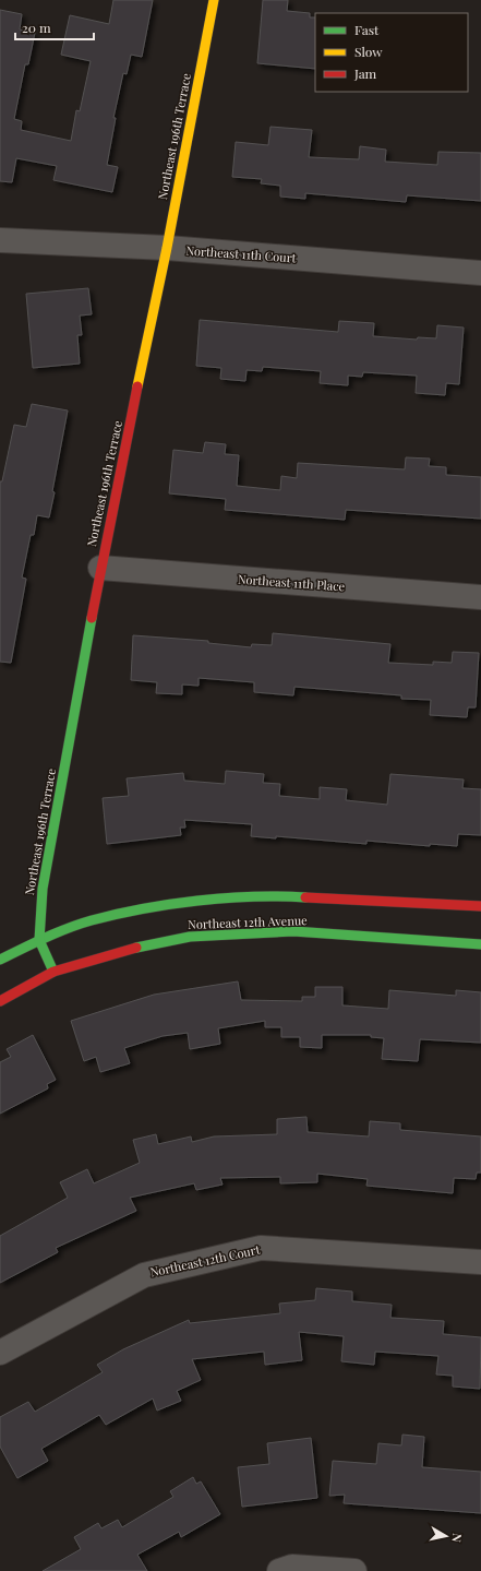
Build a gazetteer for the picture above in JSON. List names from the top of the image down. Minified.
{"streets":{"street":["Northeast 196th Terrace","Northeast 11th Court","Northeast 11th Place","Northeast 12th Avenue","Northeast 12th Court"]},"crossings":[["Northeast 196th Terrace","Northeast 11th Court"],["Northeast 196th Terrace","Northeast 11th Place"],["Northeast 196th Terrace","Northeast 12th Avenue"]],"legend":["Fast","Slow","Jam"],"scale_bar":"20 m","north":"right"}
